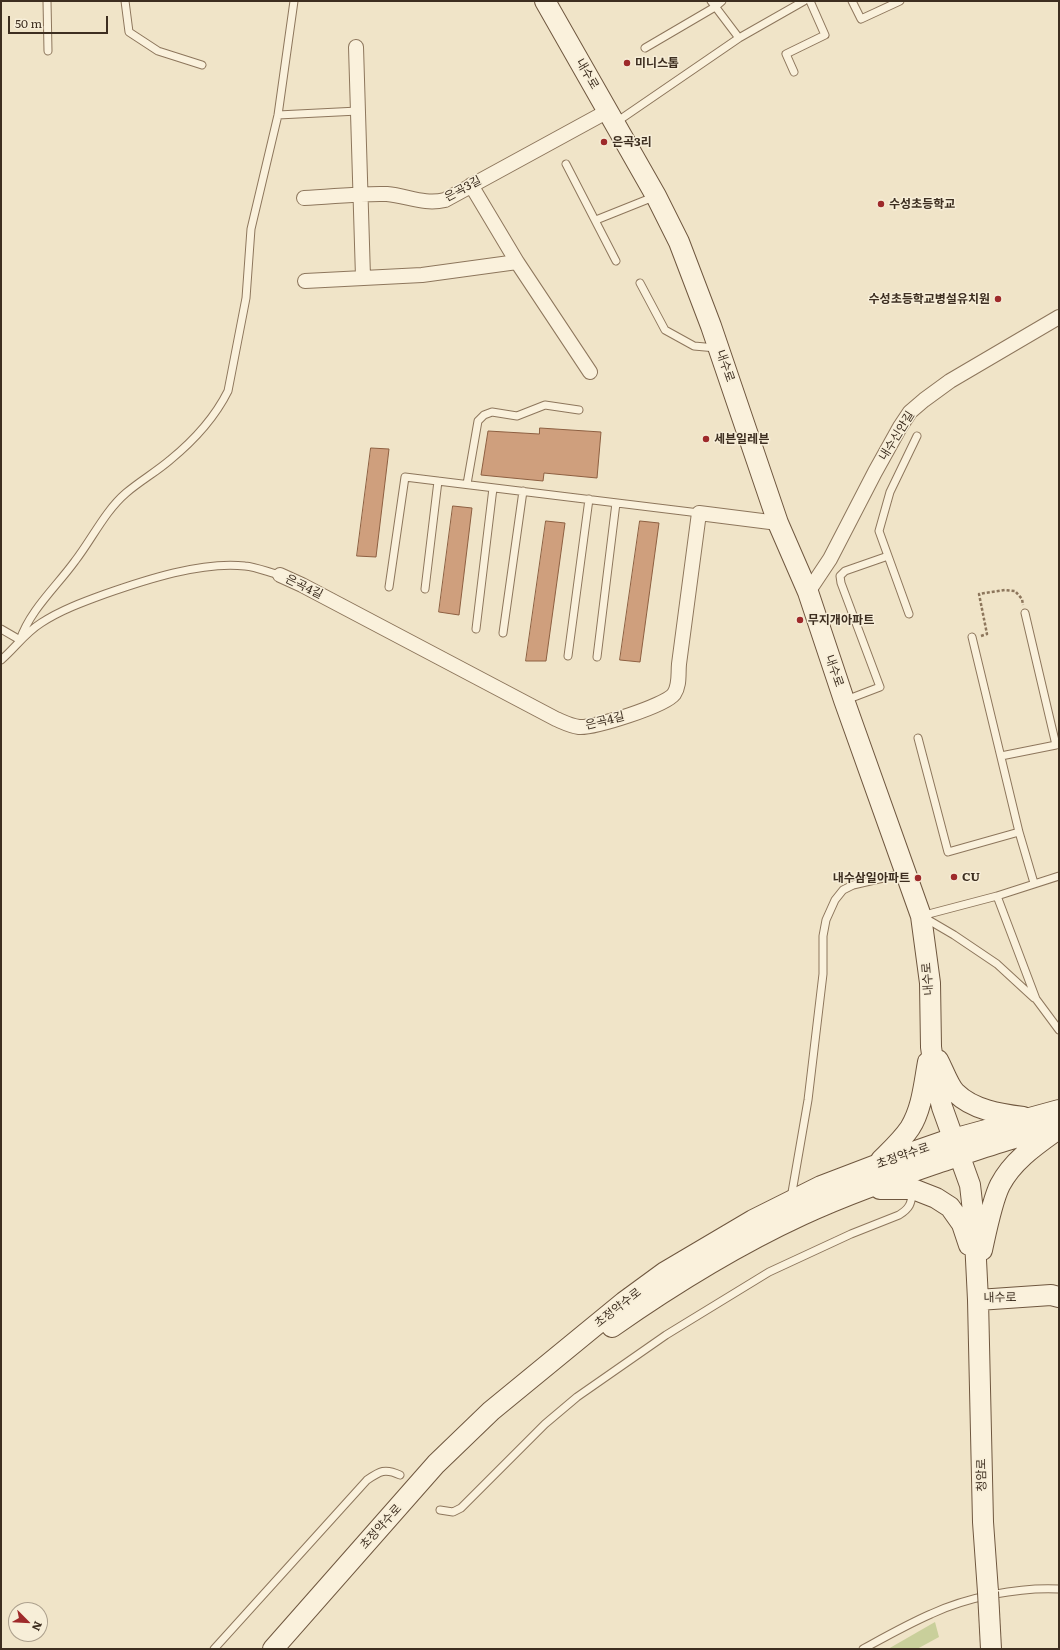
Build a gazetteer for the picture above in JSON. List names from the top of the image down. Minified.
{"streets":{"main road":["내수로","초정약수로","청암로"],"street":["은곡3길","내수신안길","은곡4길"]},"crossings":[["내수로","은곡3길"],["내수로","내수신안길"],["내수로","초정약수로"],["내수로","청암로"]],"places":["미니스톱","은곡3리","수성초등학교","수성초등학교병설유치원","세븐일레븐","무지개아파트","CU","내수삼일아파트"],"scale_bar":"50 m","north":"bottom right"}
